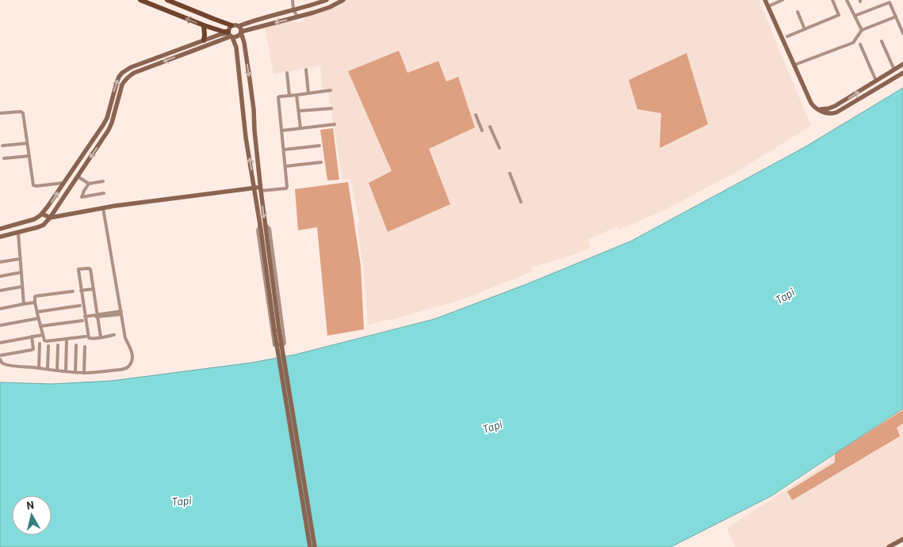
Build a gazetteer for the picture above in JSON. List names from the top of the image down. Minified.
{"water":["Tapi"],"north":"top"}
